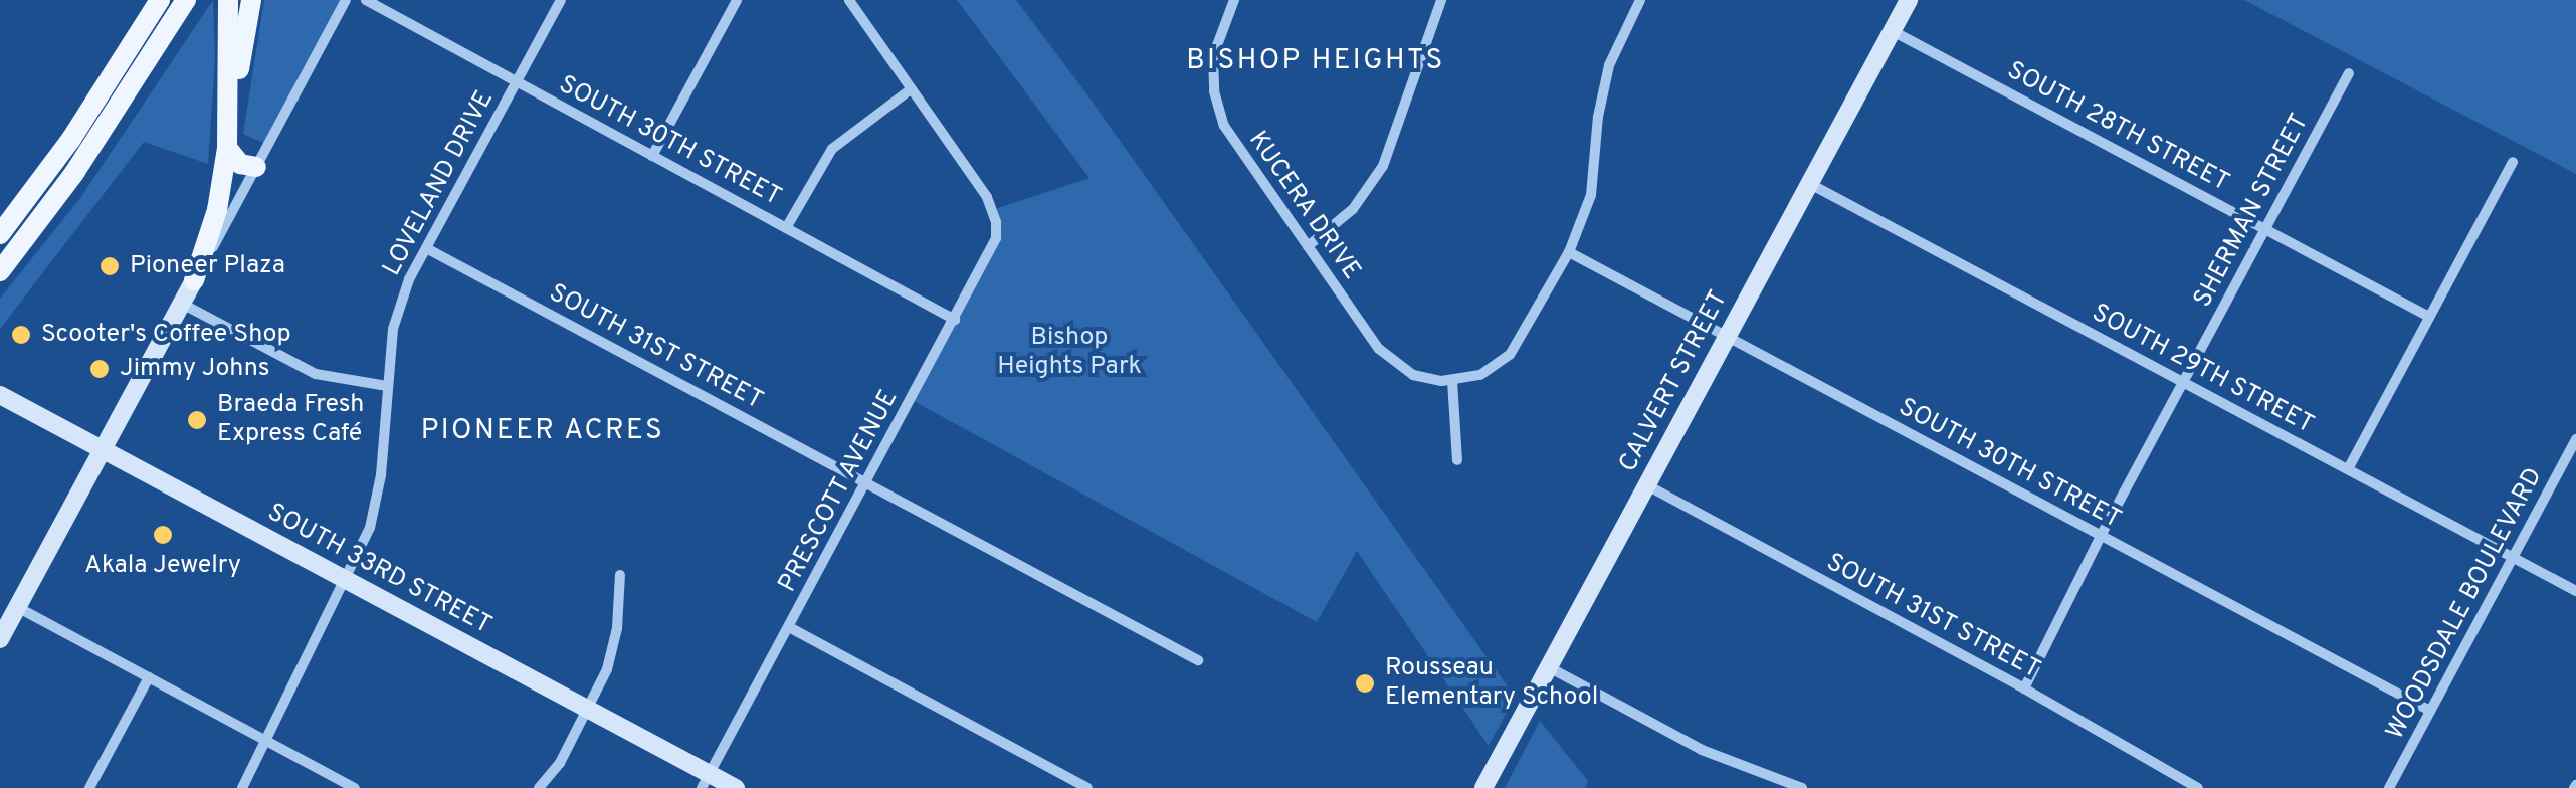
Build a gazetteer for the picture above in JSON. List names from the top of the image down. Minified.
{"streets":{"main road":["CALVERT STREET","SOUTH 33RD STREET"],"street":["SOUTH 28TH STREET","SOUTH 30TH STREET","LOVELAND DRIVE","KUCERA DRIVE","SHERMAN STREET","SOUTH 31ST STREET","SOUTH 29TH STREET","PRESCOTT AVENUE","WOODSDALE BOULEVARD"]},"crossings":[["SOUTH 28TH STREET","SHERMAN STREET"],["SOUTH 28TH STREET","CALVERT STREET"],["SOUTH 30TH STREET","LOVELAND DRIVE"],["SOUTH 30TH STREET","SHERMAN STREET"],["SOUTH 30TH STREET","CALVERT STREET"],["SOUTH 30TH STREET","PRESCOTT AVENUE"],["SOUTH 30TH STREET","WOODSDALE BOULEVARD"],["LOVELAND DRIVE","SOUTH 31ST STREET"],["LOVELAND DRIVE","SOUTH 33RD STREET"],["SHERMAN STREET","SOUTH 31ST STREET"],["SHERMAN STREET","SOUTH 29TH STREET"],["SOUTH 31ST STREET","CALVERT STREET"],["SOUTH 31ST STREET","PRESCOTT AVENUE"],["SOUTH 29TH STREET","CALVERT STREET"],["SOUTH 29TH STREET","WOODSDALE BOULEVARD"],["PRESCOTT AVENUE","SOUTH 33RD STREET"]],"districts":["BISHOP HEIGHTS","PIONEER ACRES"],"parks":["Bishop Heights Park"],"places":["Pioneer Plaza","Scooter's Coffee Shop","Jimmy Johns","Braeda Fresh Express Café","Akala Jewelry","Rousseau Elementary School"]}
